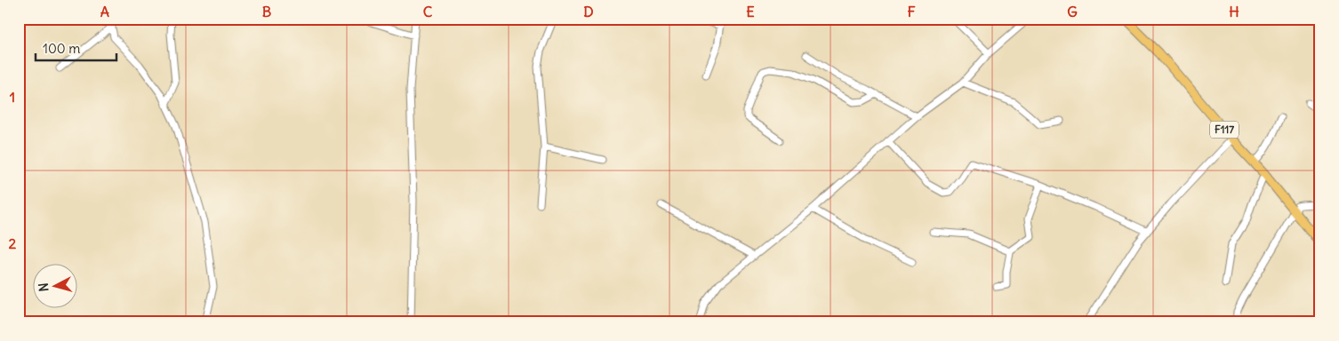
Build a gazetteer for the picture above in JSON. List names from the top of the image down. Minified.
{"streets":{"main road":["F117"]},"scale_bar":"100 m","north":"left","grid":{"columns":["A","B","C","D","E","F","G","H"],"rows":["1","2"]}}
